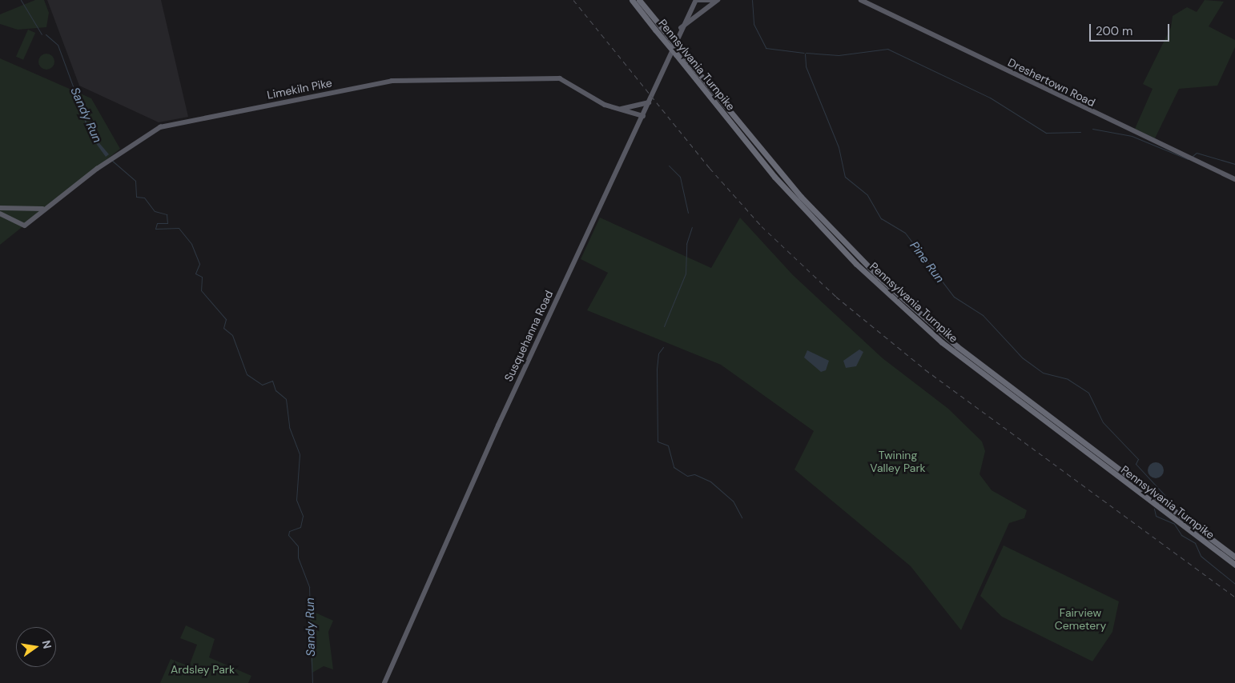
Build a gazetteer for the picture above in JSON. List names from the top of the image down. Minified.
{"streets":{"highway":["Pennsylvania Turnpike"],"main road":["Dreshertown Road","Limekiln Pike","Susquehanna Road"]},"crossings":[["Limekiln Pike","Susquehanna Road"]],"water":["Sandy Run","Pine Run"],"parks":["Twining Valley Park","Fairview Cemetery","Ardsley Park"],"scale_bar":"200 m","north":"right"}
